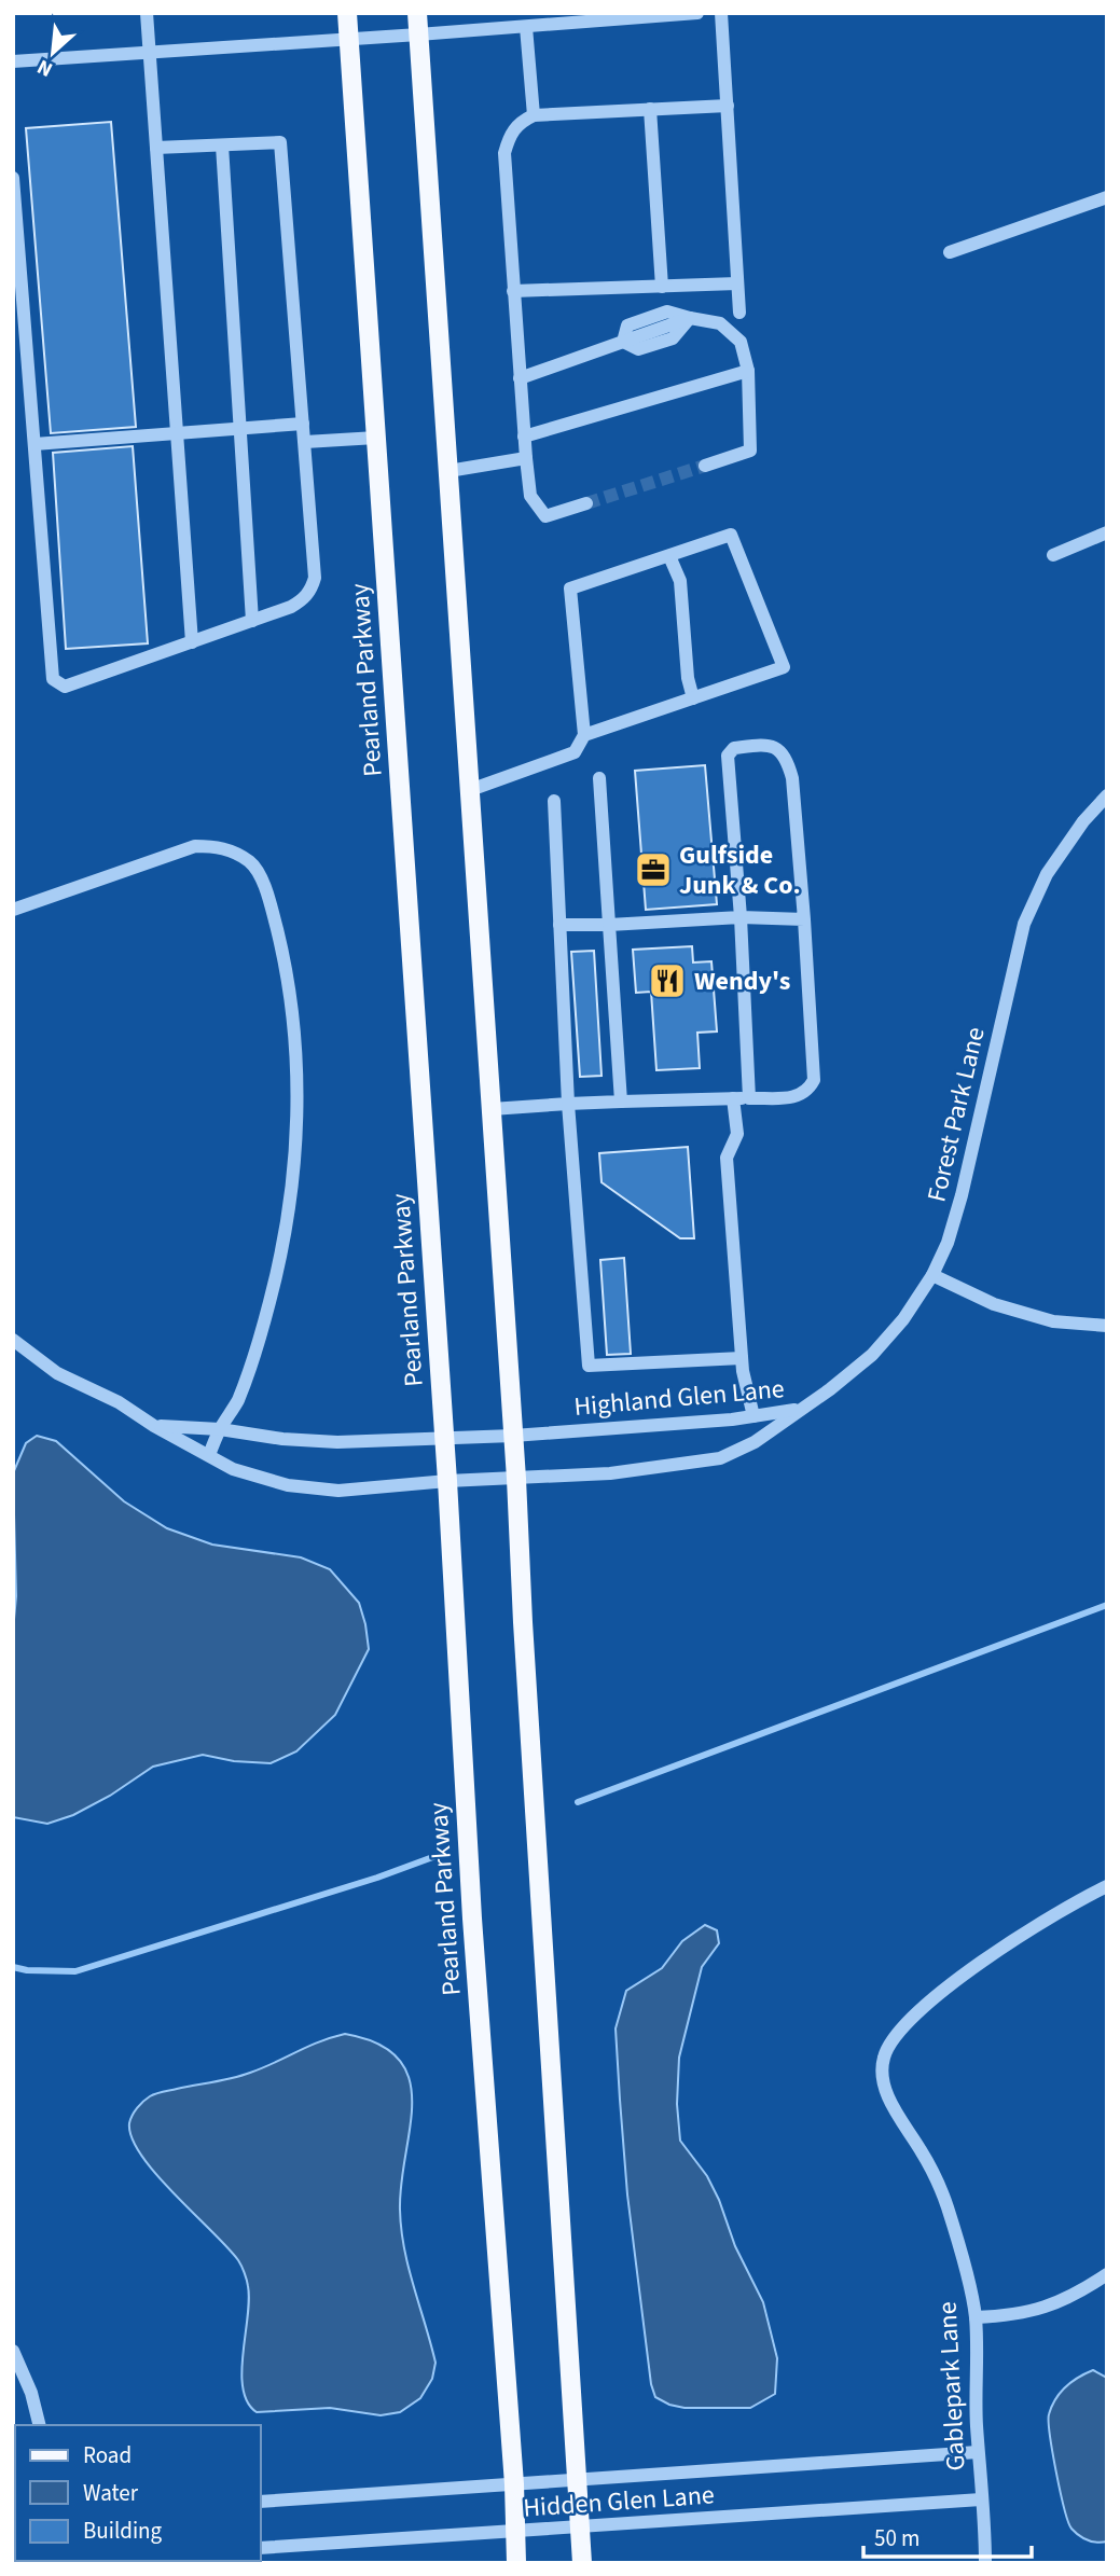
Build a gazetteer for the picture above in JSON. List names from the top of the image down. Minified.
{"streets":{"main road":["Pearland Parkway"],"street":["Forest Park Lane","Highland Glen Lane","Gablepark Lane","Hidden Glen Lane"]},"crossings":[["Pearland Parkway","Highland Glen Lane"],["Pearland Parkway","Hidden Glen Lane"],["Forest Park Lane","Highland Glen Lane"],["Gablepark Lane","Hidden Glen Lane"]],"places":{"office":["Gulfside Junk & Co."],"restaurant":["Wendy's"]},"legend":["Road","Water","Building"],"scale_bar":"50 m","north":"bottom left"}
